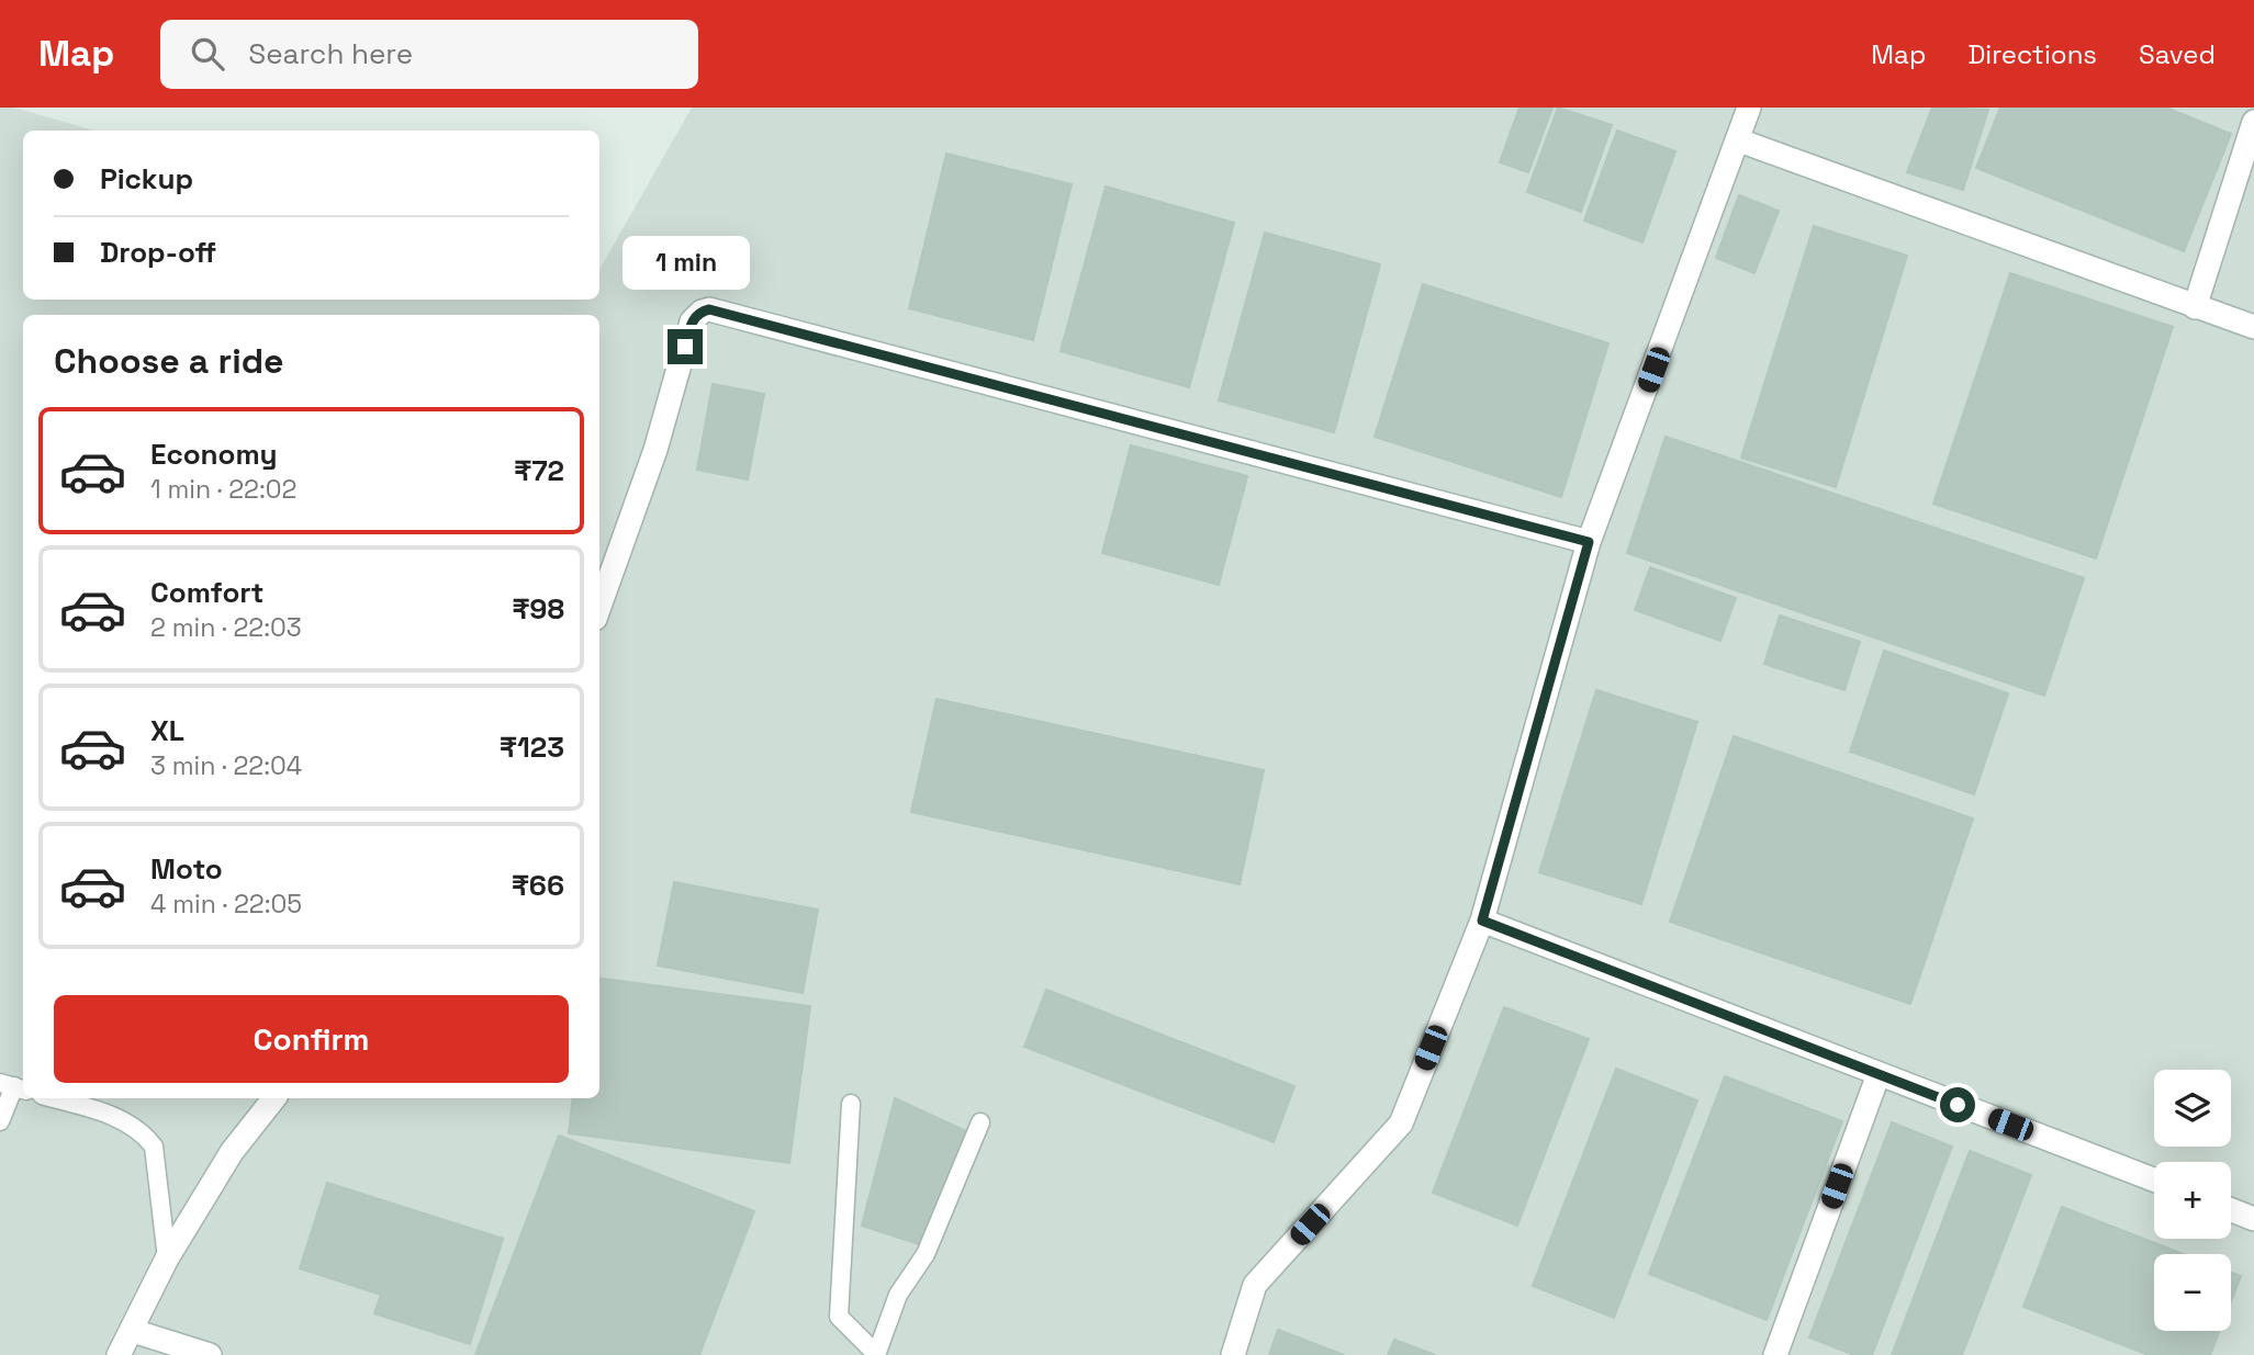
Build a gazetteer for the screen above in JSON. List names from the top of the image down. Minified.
{"page":{"header":"Map","search":"Search here","nav":["Map","Directions","Saved"],"banner":["Pickup","Drop-off"],"bubble":"1 min","heading":"Choose a ride","list":[{"name":"Economy","note":"1 min · 22:02","value":"₹72"},{"name":"Comfort","note":"2 min · 22:03","value":"₹98"},{"name":"XL","note":"3 min · 22:04","value":"₹123"},{"name":"Moto","note":"4 min · 22:05","value":"₹66"}],"buttons":"Confirm","map_buttons":["+","−"]}}
